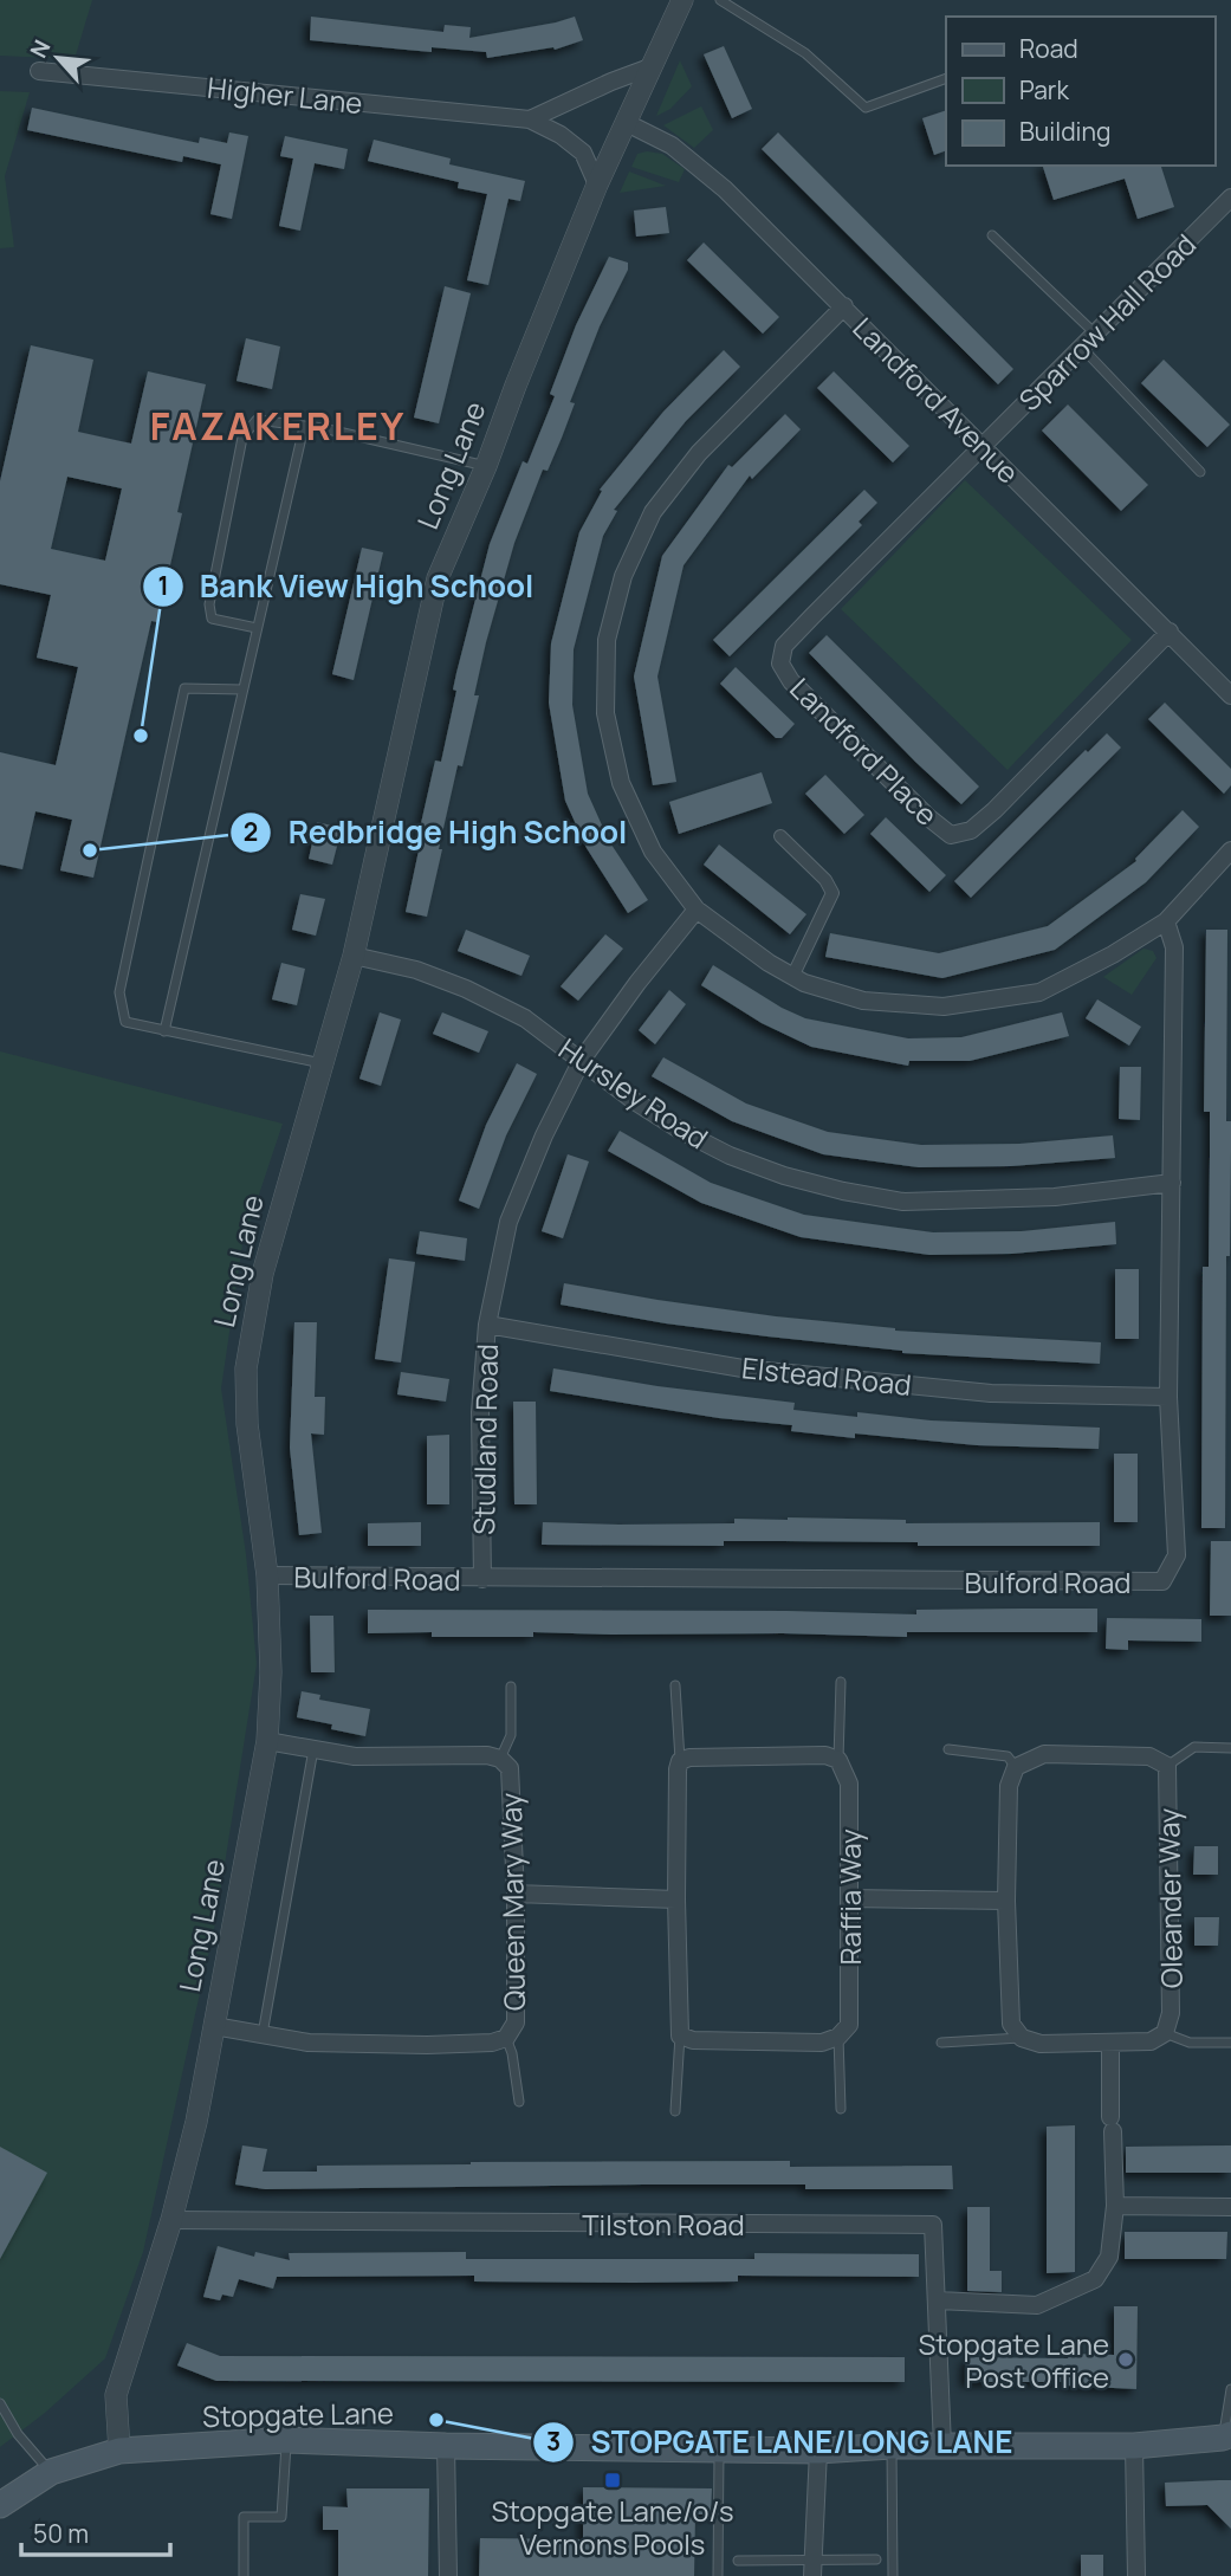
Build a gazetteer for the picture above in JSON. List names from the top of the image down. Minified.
{"streets":{"main road":["Stopgate Lane"],"street":["Higher Lane","Sparrow Hall Road","Landford Avenue","Long Lane","Landford Place","Hursley Road","Elstead Road","Studland Road","Bulford Road","Raffia Way","Oleander Way","Queen Mary Way","Tilston Road"]},"crossings":[["Higher Lane","Long Lane"],["Sparrow Hall Road","Landford Avenue"],["Sparrow Hall Road","Landford Place"],["Landford Avenue","Long Lane"],["Landford Avenue","Landford Place"],["Long Lane","Hursley Road"],["Long Lane","Bulford Road"],["Long Lane","Queen Mary Way"],["Long Lane","Tilston Road"],["Long Lane","Stopgate Lane"],["Hursley Road","Studland Road"],["Hursley Road","Bulford Road"],["Elstead Road","Studland Road"],["Elstead Road","Bulford Road"],["Studland Road","Bulford Road"],["Tilston Road","Stopgate Lane"]],"districts":["FAZAKERLEY"],"places":{"other":["Bank View High School","Redbridge High School","Stopgate Lane Post Office","STOPGATE LANE/LONG LANE"],"transit":["Stopgate Lane/o/s Vernons Pools"]},"legend":["Road","Park","Building"],"scale_bar":"50 m","north":"top left"}
